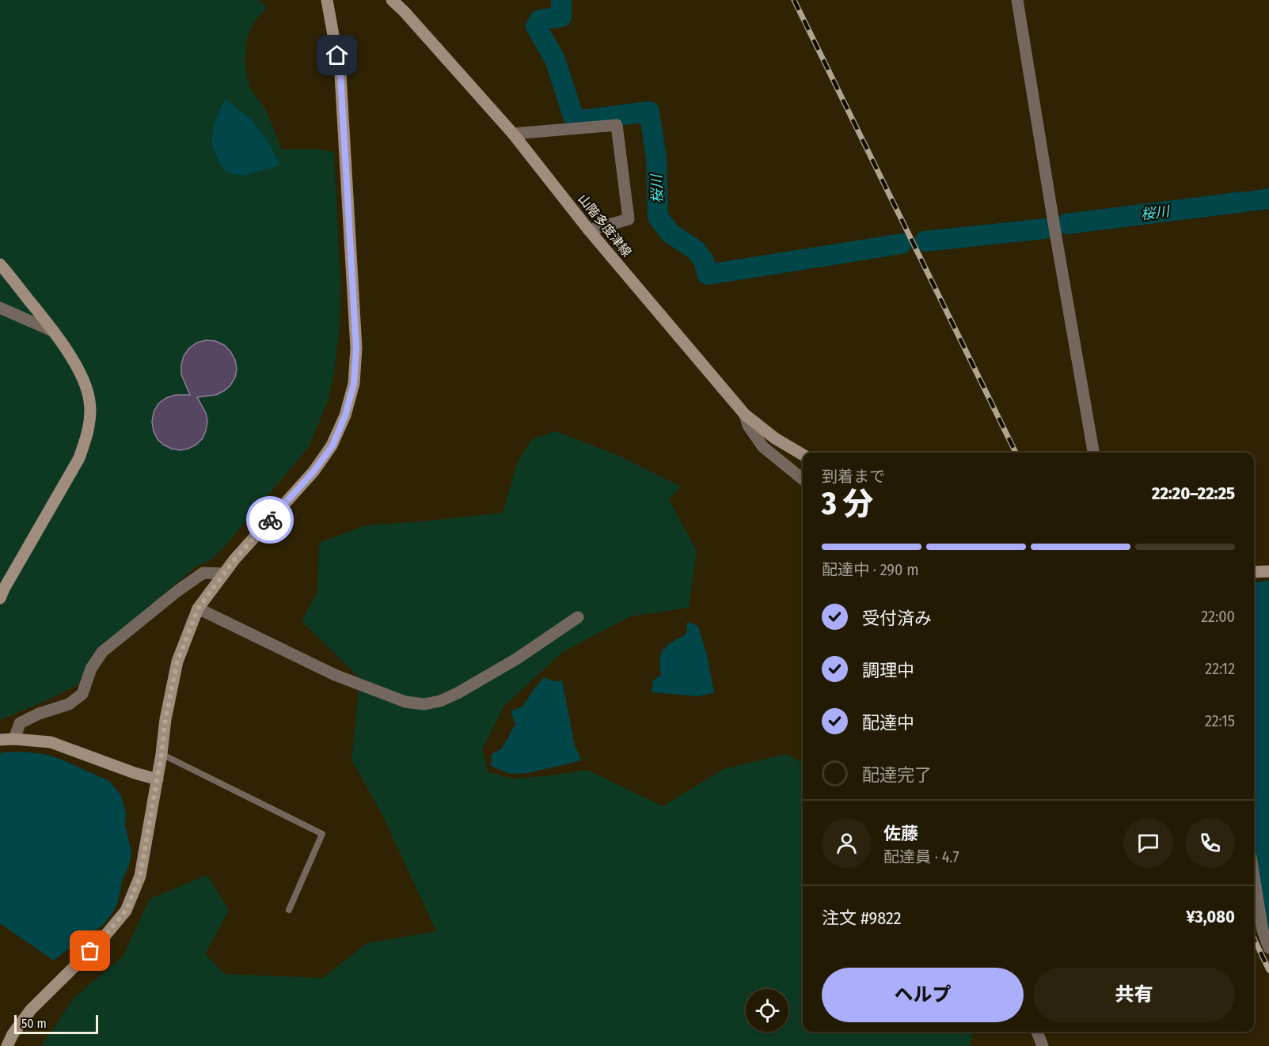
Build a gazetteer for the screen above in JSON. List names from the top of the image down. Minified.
{"streets":{"street":["山階多度津線"]},"water":["桜川"],"scale_bar":"50 m","page":{"heading":["3 分","到着まで","22:20–22:25"],"panel":["佐藤","配達員 · 4.7","注文 #9822","¥3,080"],"bar":"配達中 · 290 m","list":[["受付済み","22:00"],["調理中","22:12"],["配達中","22:15"],"配達完了"],"buttons":["ヘルプ","共有"],"scale":"50 m"}}
